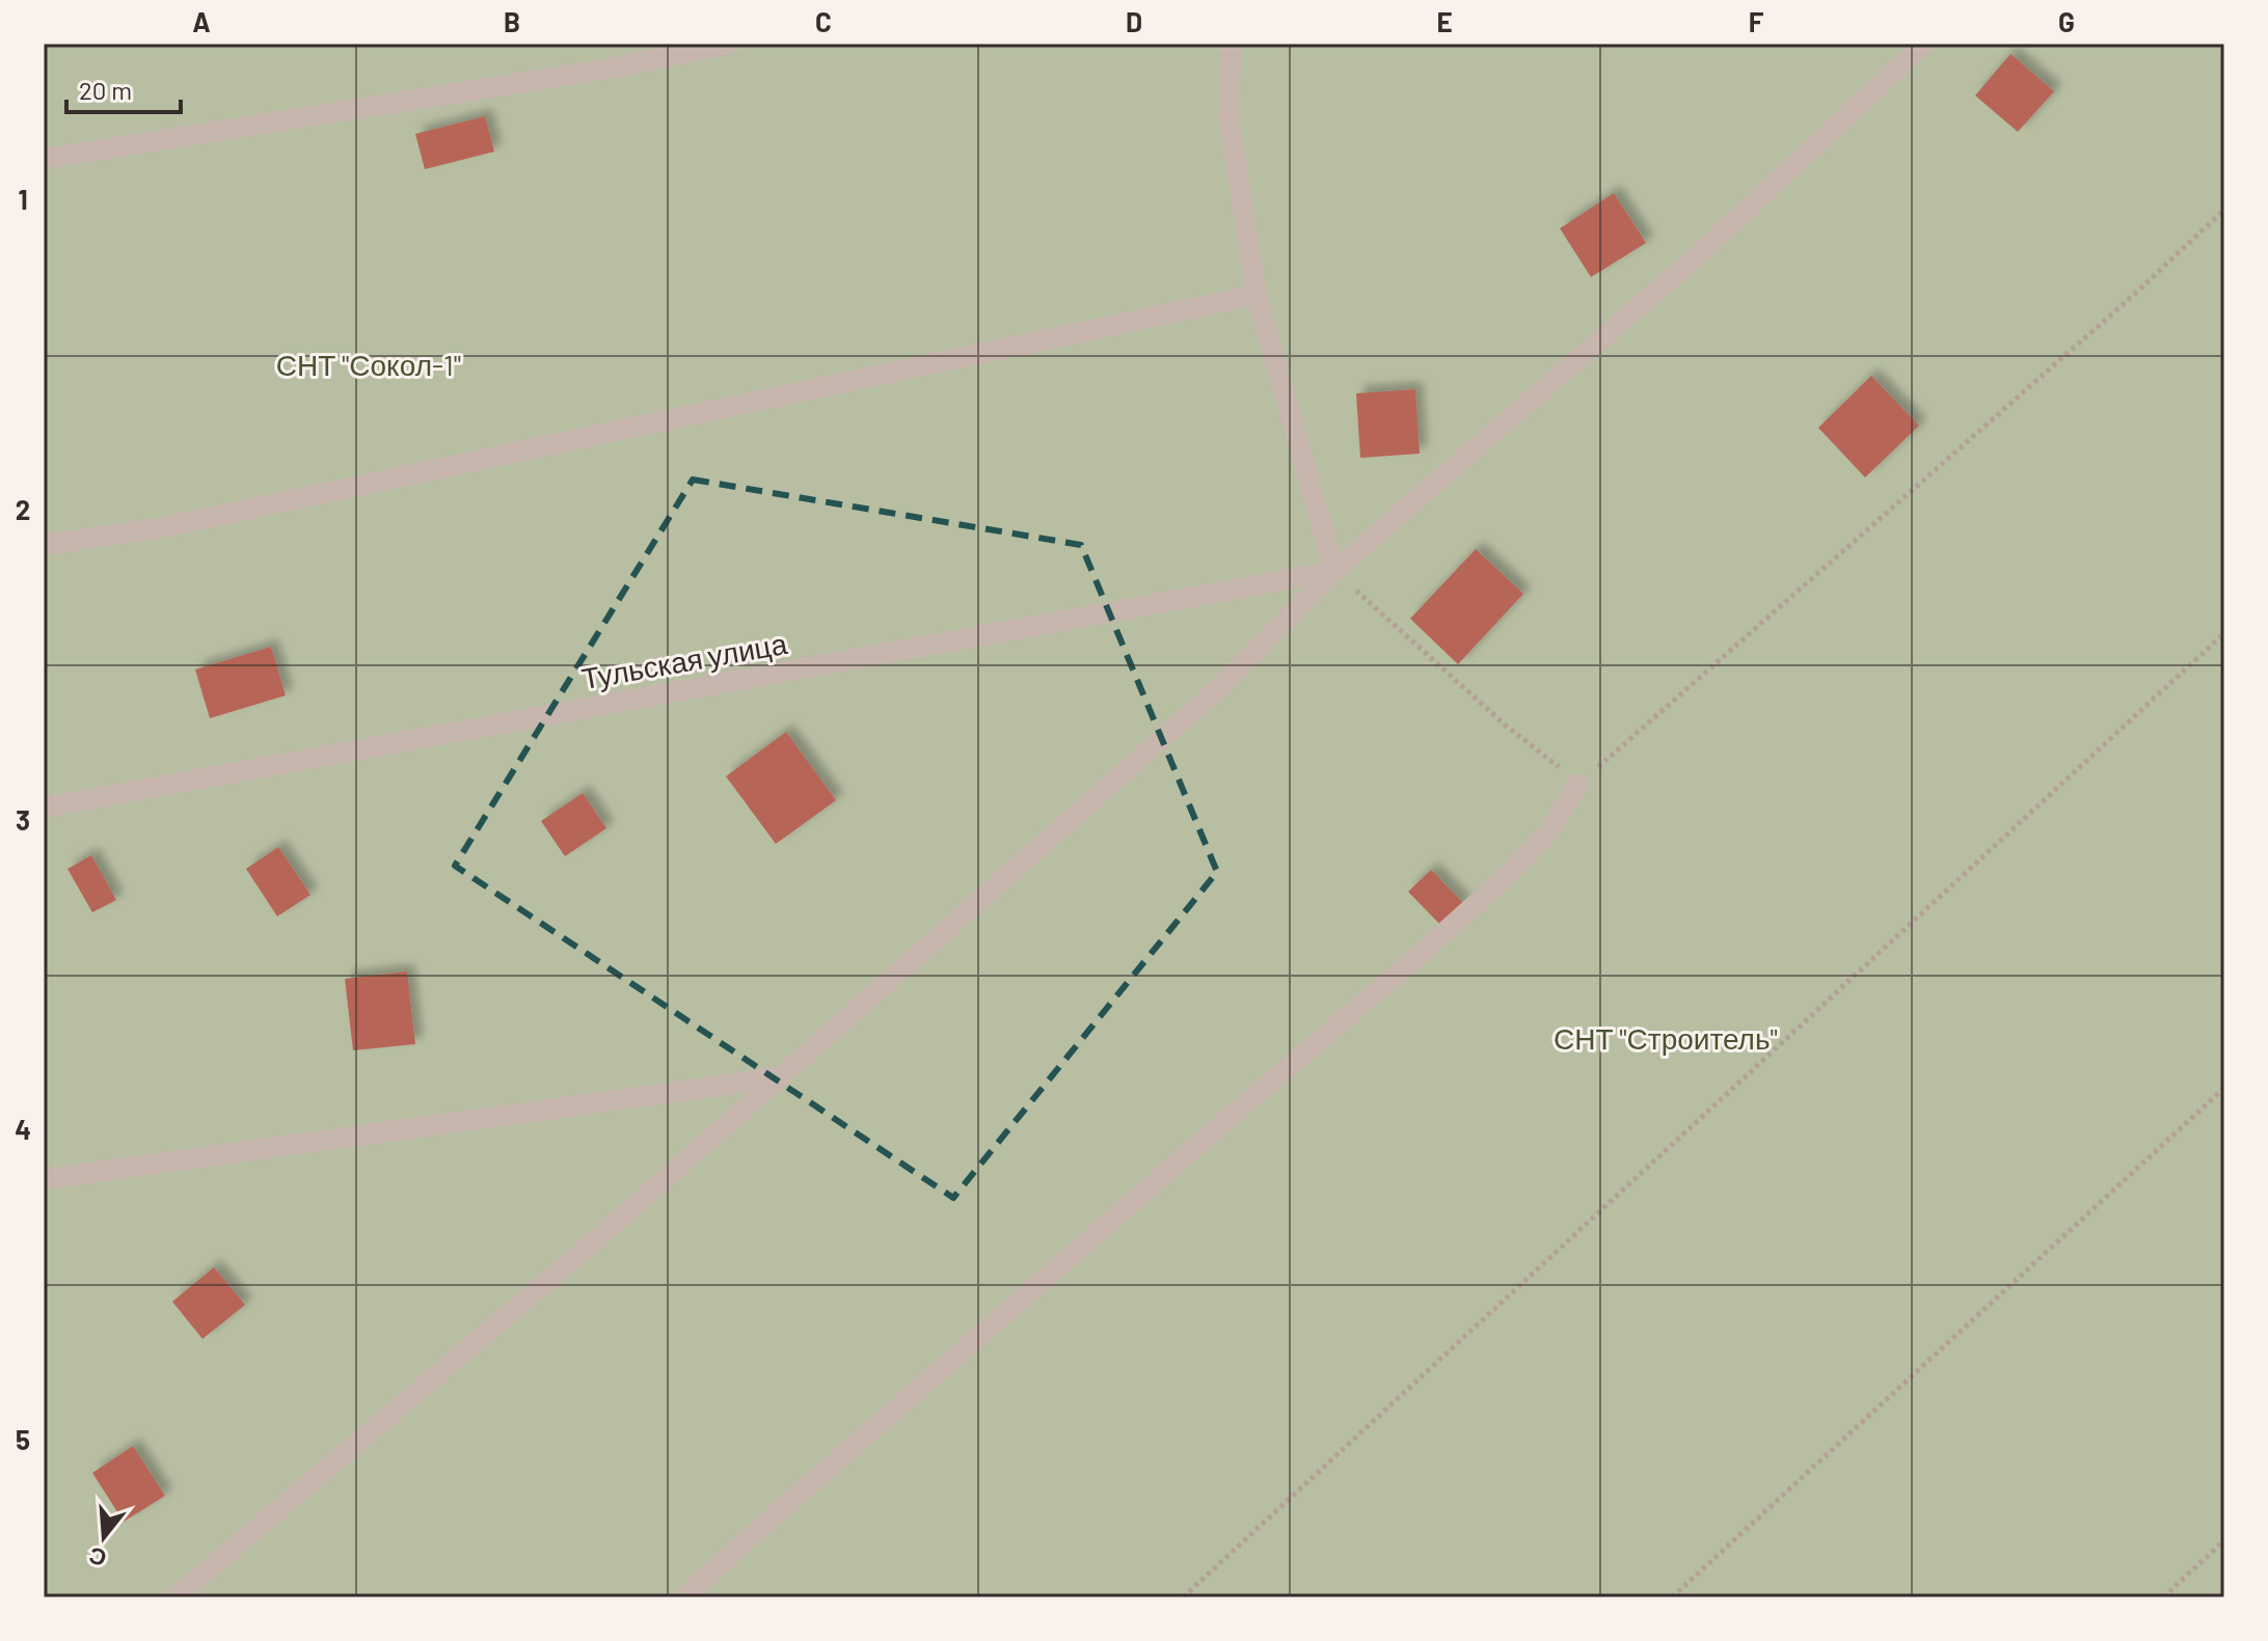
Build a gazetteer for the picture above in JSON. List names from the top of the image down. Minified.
{"streets":{"street":["Тульская улица"]},"parks":["СНТ \"Сокол-1\"","СНТ \"Строитель\""],"scale_bar":"20 m","north":"bottom","grid":{"columns":["A","B","C","D","E","F","G"],"rows":["1","2","3","4","5"]}}
